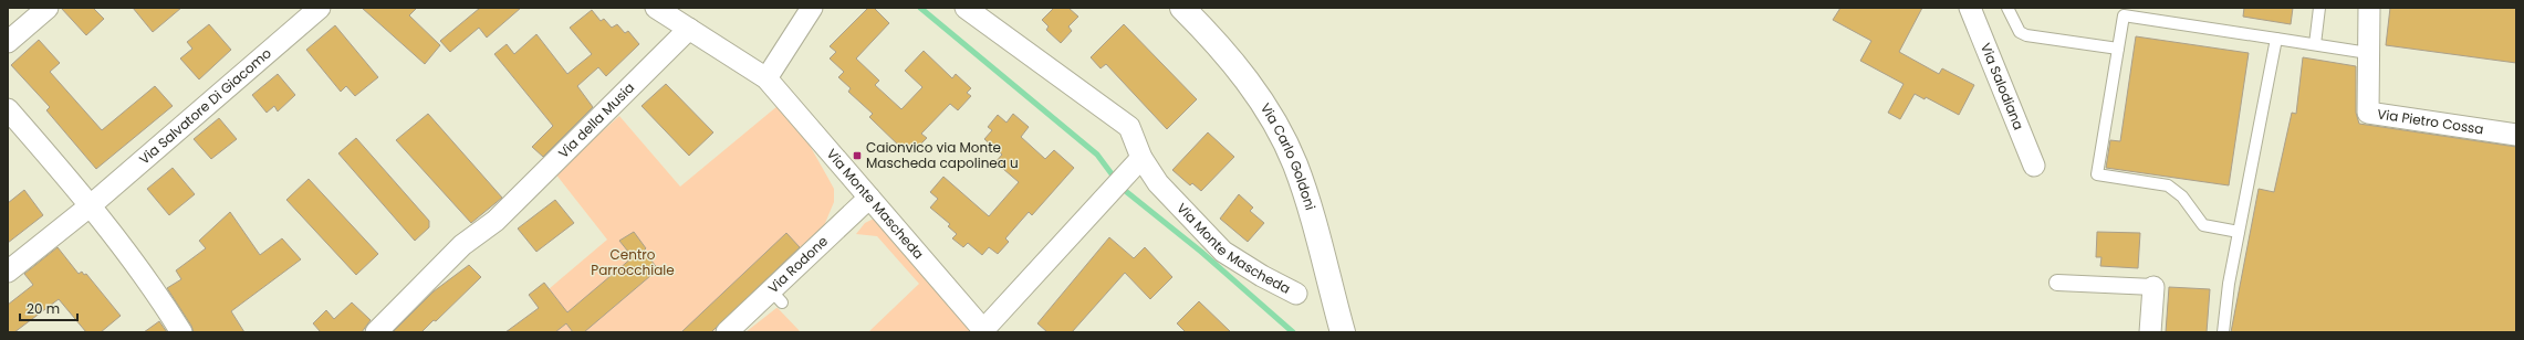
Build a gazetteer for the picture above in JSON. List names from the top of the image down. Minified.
{"streets":{"street":["Via Salodiana","Via Salvatore Di Giacomo","Via della Musia","Via Pietro Cossa","Via Carlo Goldoni","Via Monte Mascheda","Via Rodone"]},"crossings":[["Via Monte Mascheda","Via Rodone"]],"parks":["Centro Parrocchiale"],"places":{"transit":["Caionvico via Monte Mascheda capolinea u"]},"scale_bar":"20 m"}
